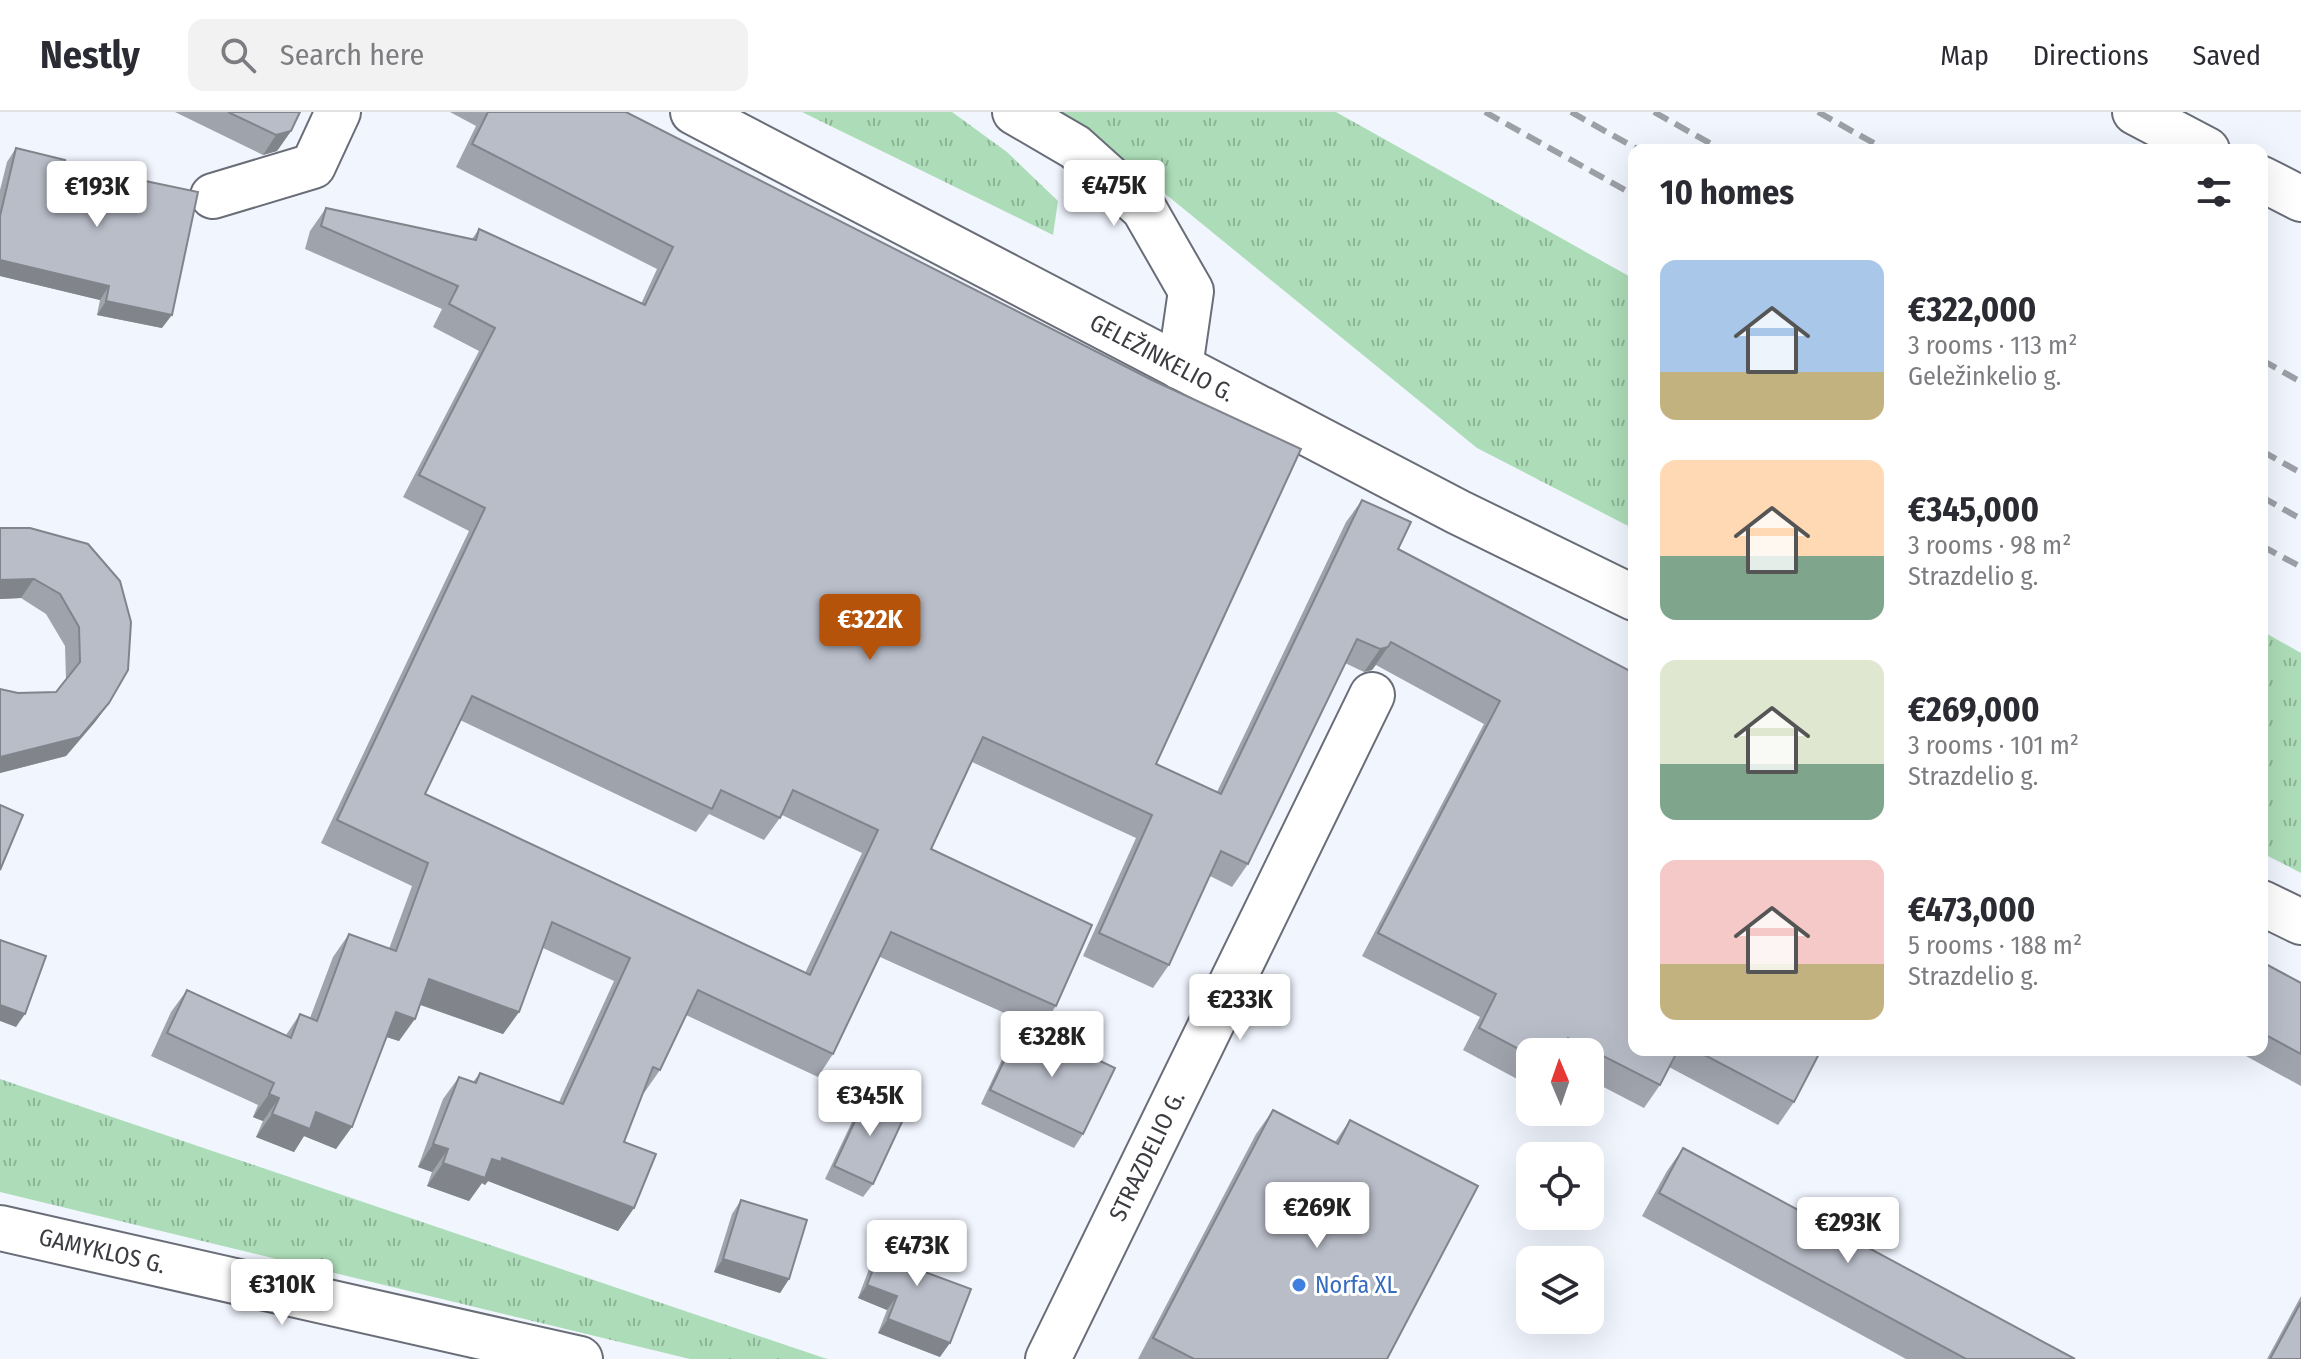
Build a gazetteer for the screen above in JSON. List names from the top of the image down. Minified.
{"streets":{"street":["GELEŽINKELIO G.","STRAZDELIO G.","GAMYKLOS G."]},"places":["Norfa XL"],"north":"top","page":{"header":"Nestly","search":"Search here","nav":["Map","Directions","Saved"],"heading":"10 homes","price":["€475K","€193K","€322K","€233K","€328K","€345K","€269K","€293K","€473K","€310K"],"list":[{"name":"€322,000","note":"3 rooms · 113 m² · Geležinkelio g."},{"name":"€345,000","note":"3 rooms · 98 m² · Strazdelio g."},{"name":"€269,000","note":"3 rooms · 101 m² · Strazdelio g."},{"name":"€473,000","note":"5 rooms · 188 m² · Strazdelio g."}]}}
